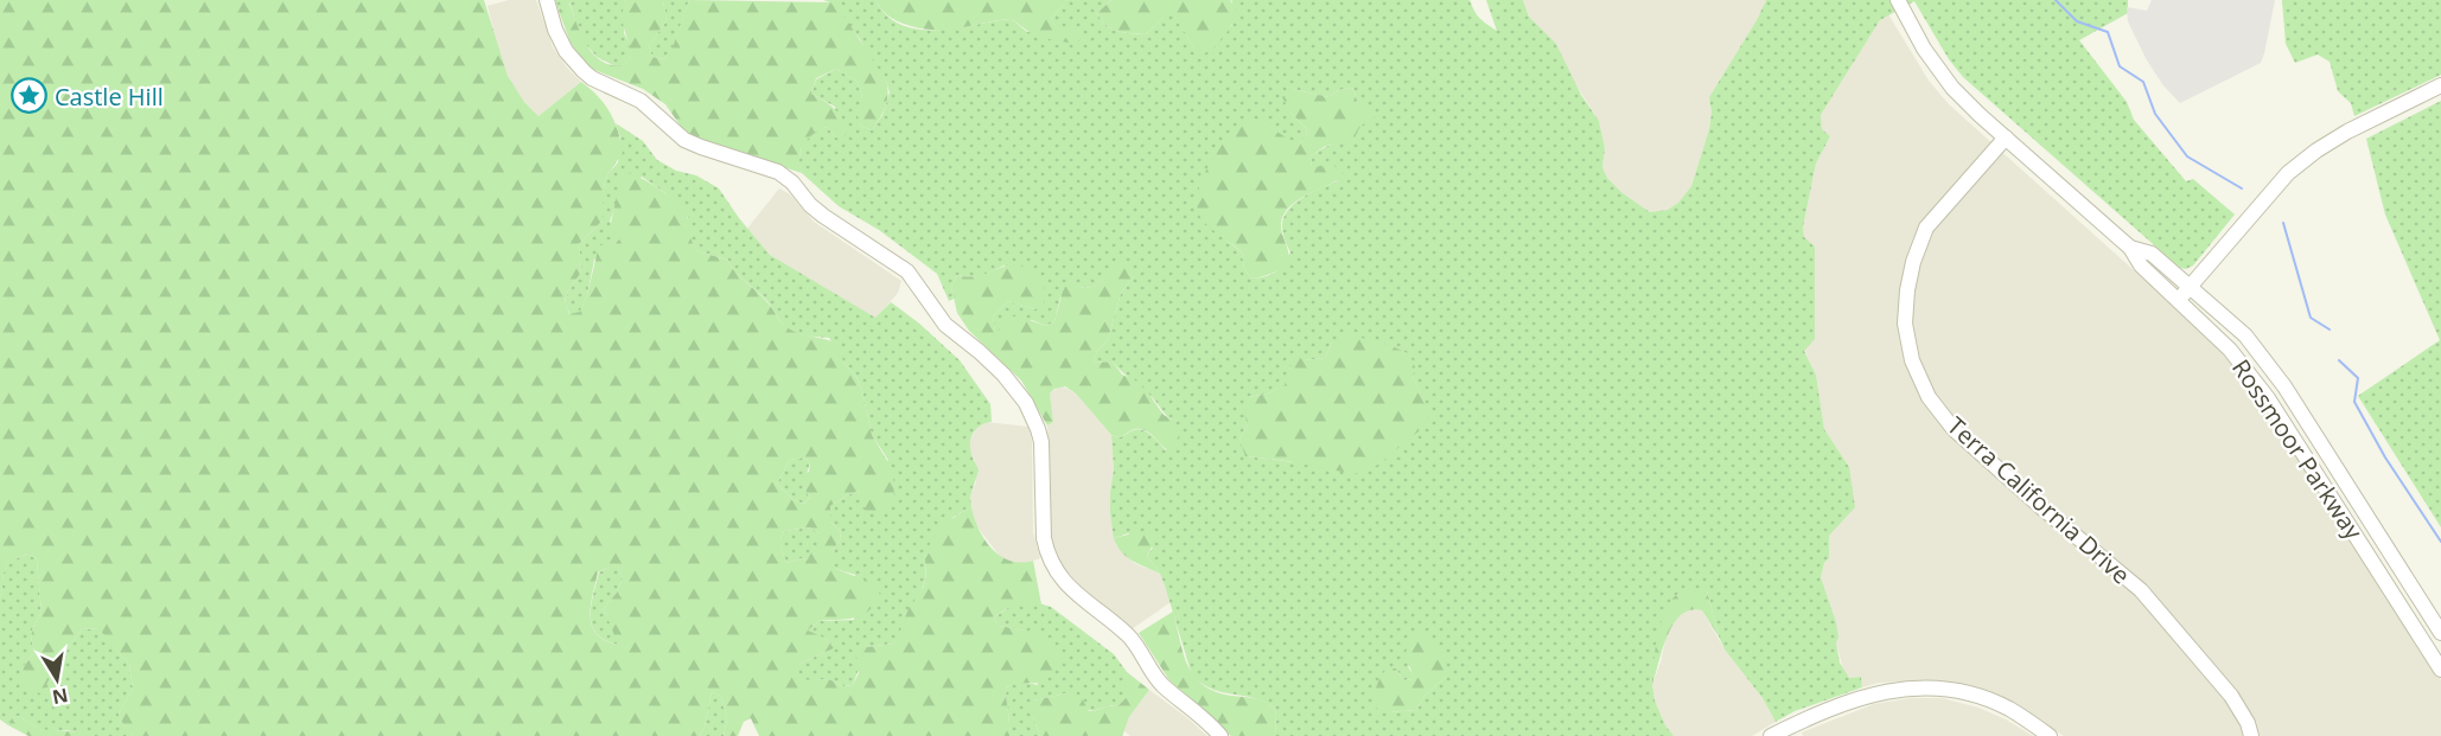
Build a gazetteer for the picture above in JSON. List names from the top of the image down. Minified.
{"streets":{"street":["Rossmoor Parkway","Terra California Drive"]},"crossings":[["Rossmoor Parkway","Terra California Drive"]],"places":{"place":["Castle Hill"]},"north":"bottom"}
